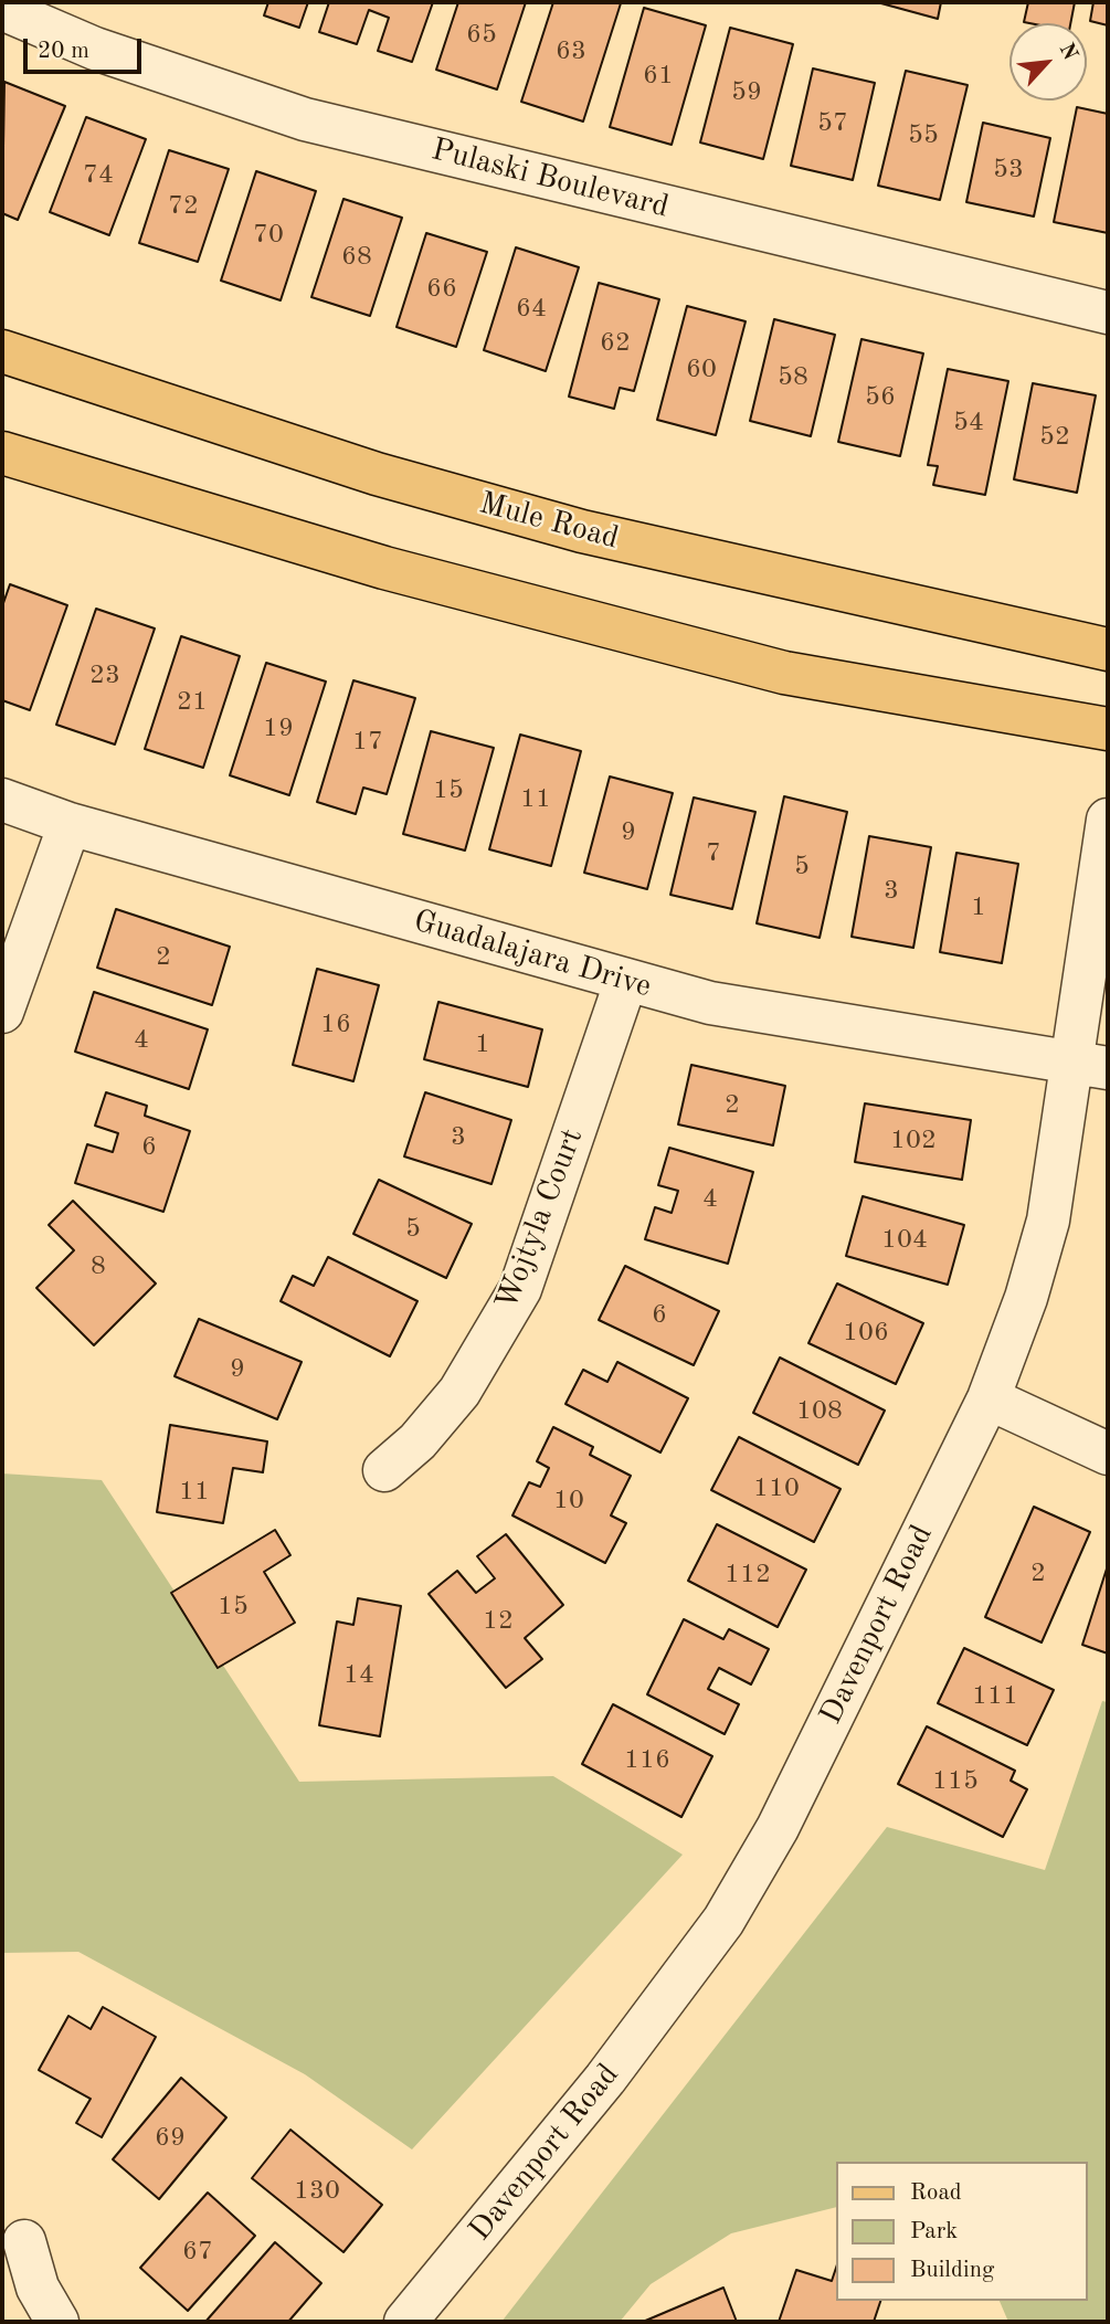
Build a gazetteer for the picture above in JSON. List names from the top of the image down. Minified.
{"streets":{"main road":["Mule Road"],"street":["Pulaski Boulevard","Guadalajara Drive","Wojtyla Court","Davenport Road"]},"crossings":[["Guadalajara Drive","Wojtyla Court"],["Guadalajara Drive","Davenport Road"]],"house_numbers":["65","63","61","59","57","55","53","74","72","70","68","66","64","62","60","58","56","54","52","23","21","19","17","15","11","9","7","5","3","1","2","16","4","1","2","3","102","6","4","5","104","8","6","106","9","108","110","11","10","2","112","15","12","14","111","116","115","69","130","67"],"legend":["Road","Park","Building"],"scale_bar":"20 m","north":"top right"}
